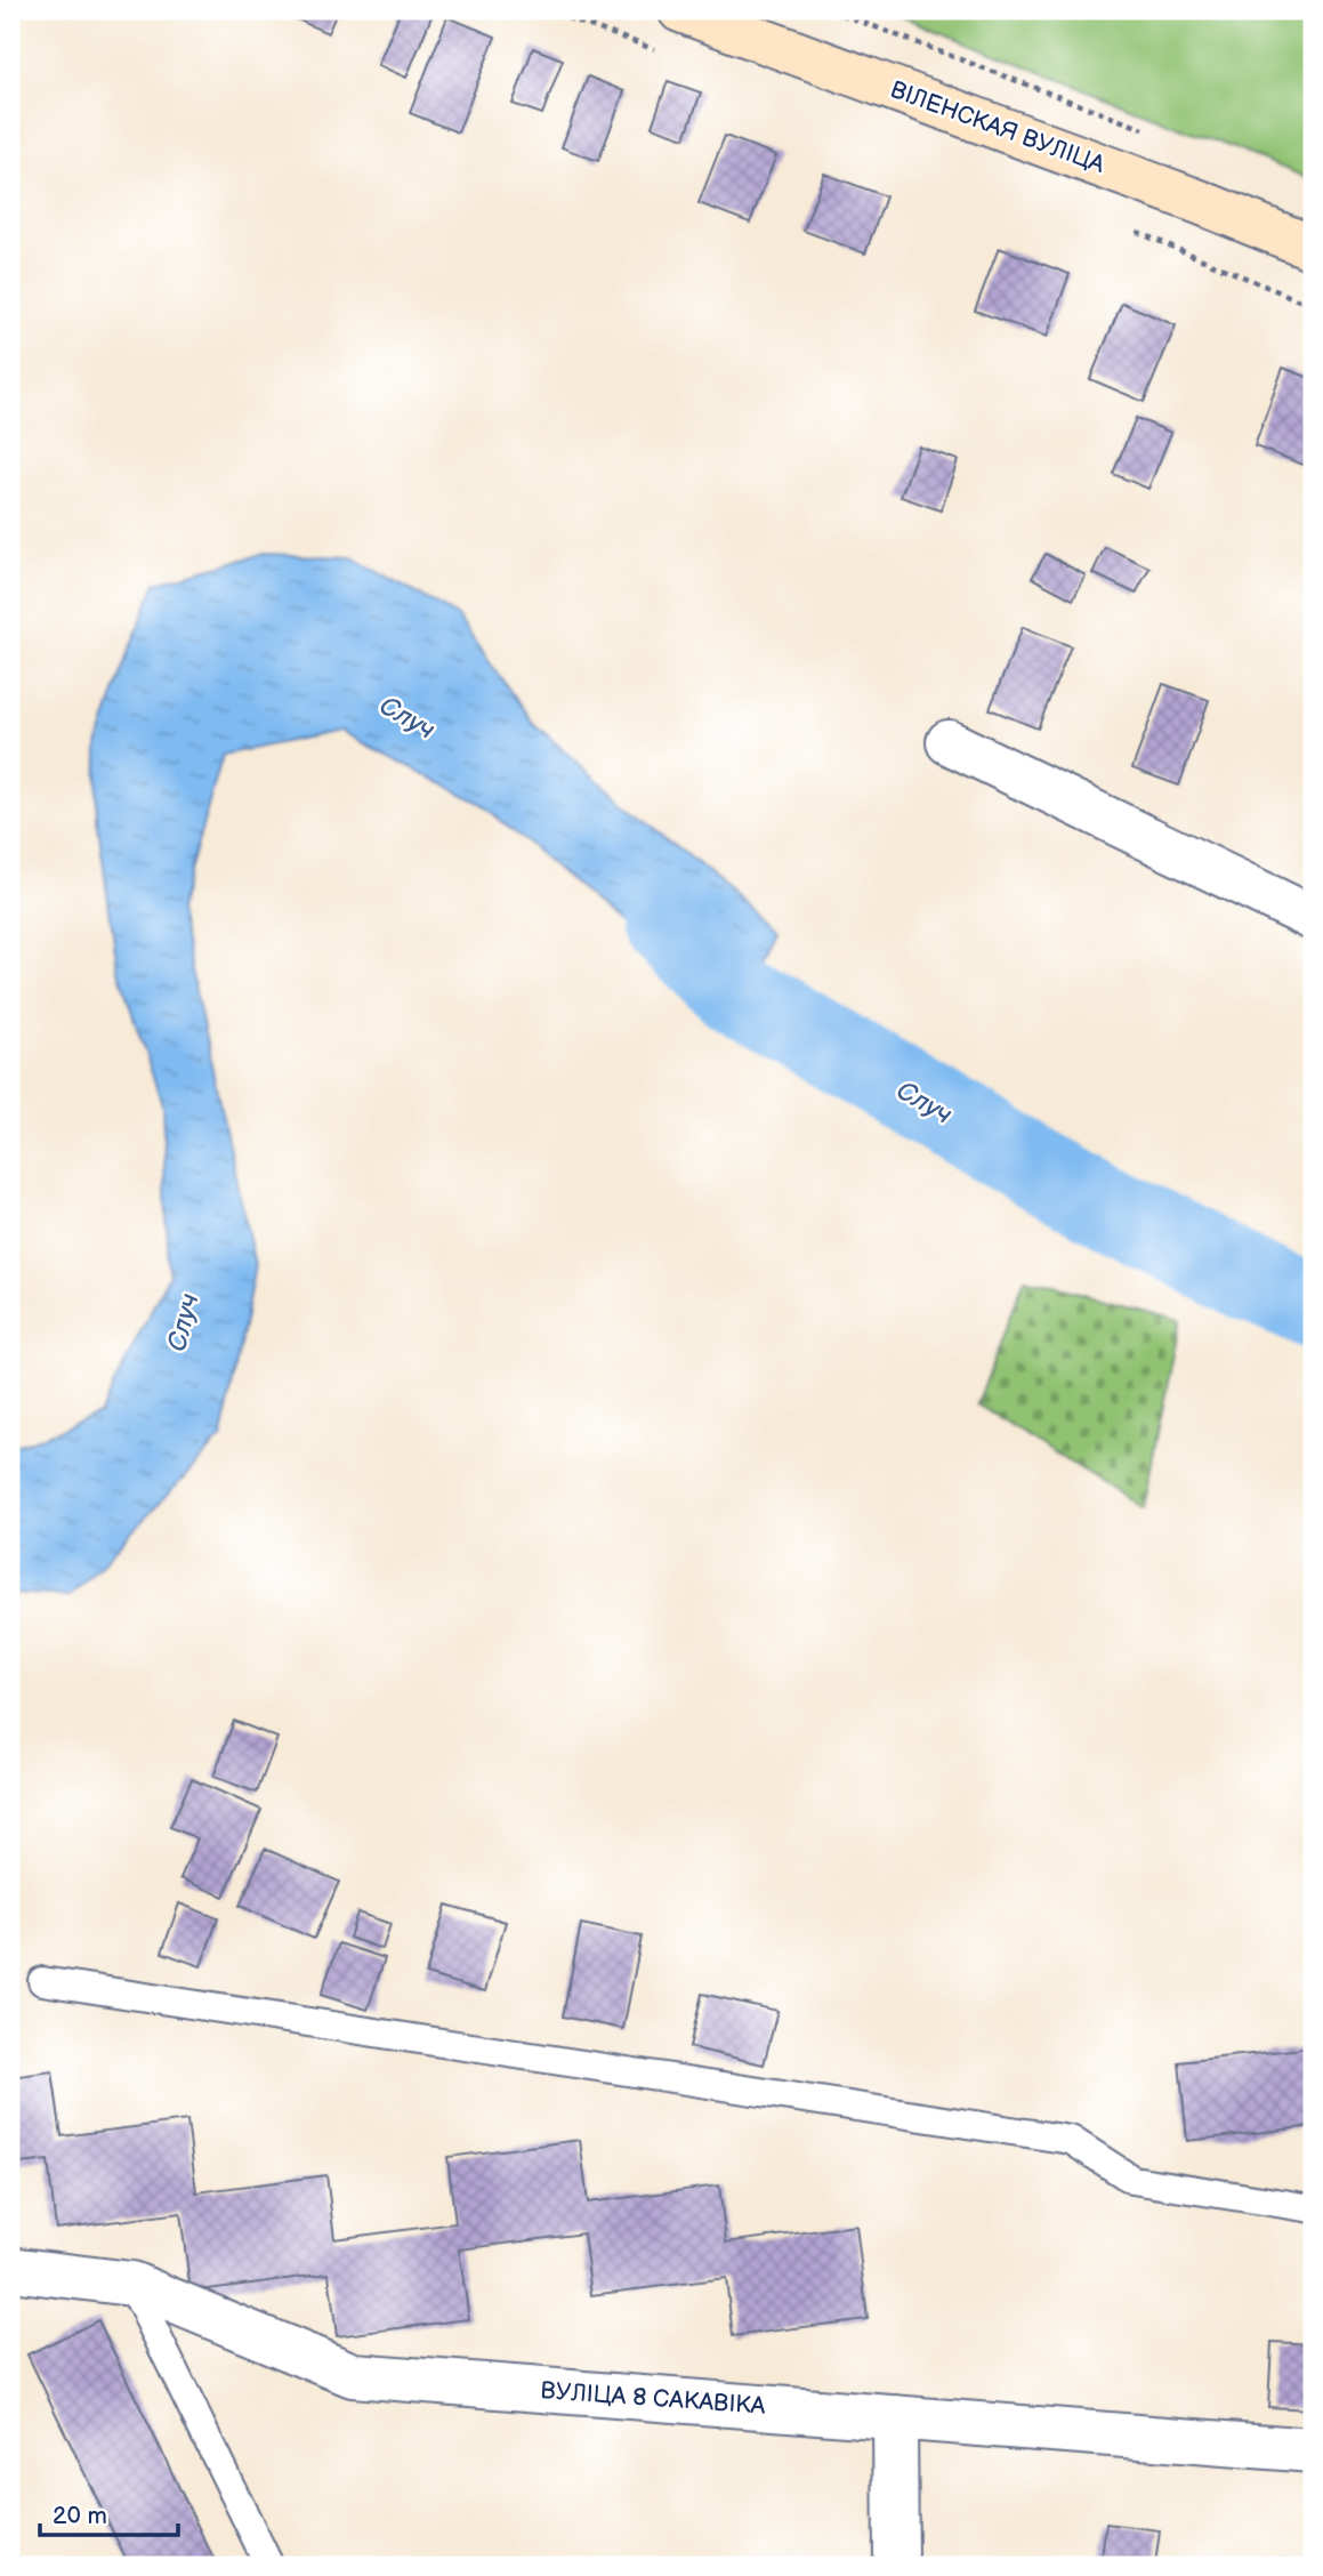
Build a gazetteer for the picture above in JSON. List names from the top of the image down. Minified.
{"streets":{"main road":["ВІЛЕНСКАЯ ВУЛІЦА"],"street":["ВУЛІЦА 8 САКАВІКА"]},"water":["Случ"],"scale_bar":"20 m"}
